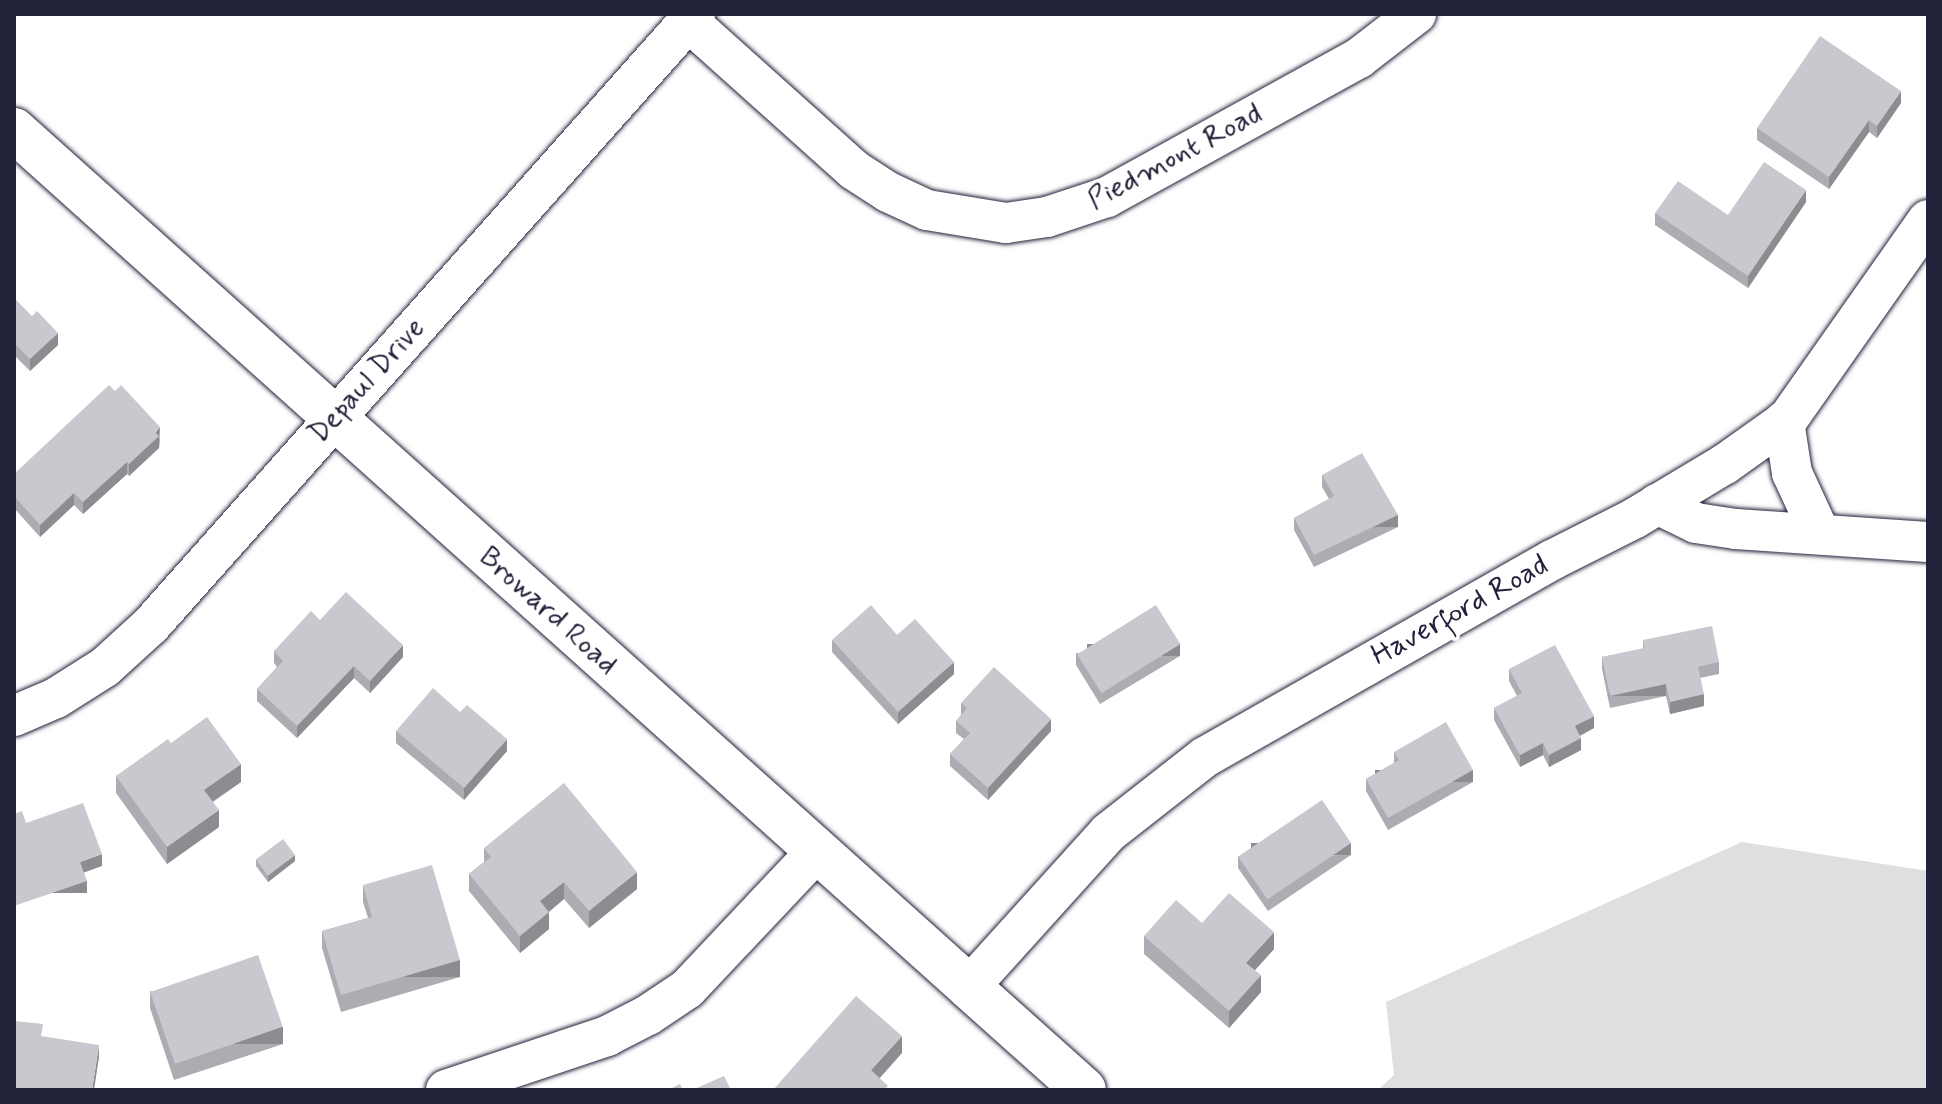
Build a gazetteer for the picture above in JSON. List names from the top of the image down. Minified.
{"streets":{"main road":["Broward Road"],"street":["Piedmont Road","Depaul Drive","Haverford Road"]},"crossings":[["Piedmont Road","Depaul Drive"],["Depaul Drive","Broward Road"],["Broward Road","Haverford Road"]]}
